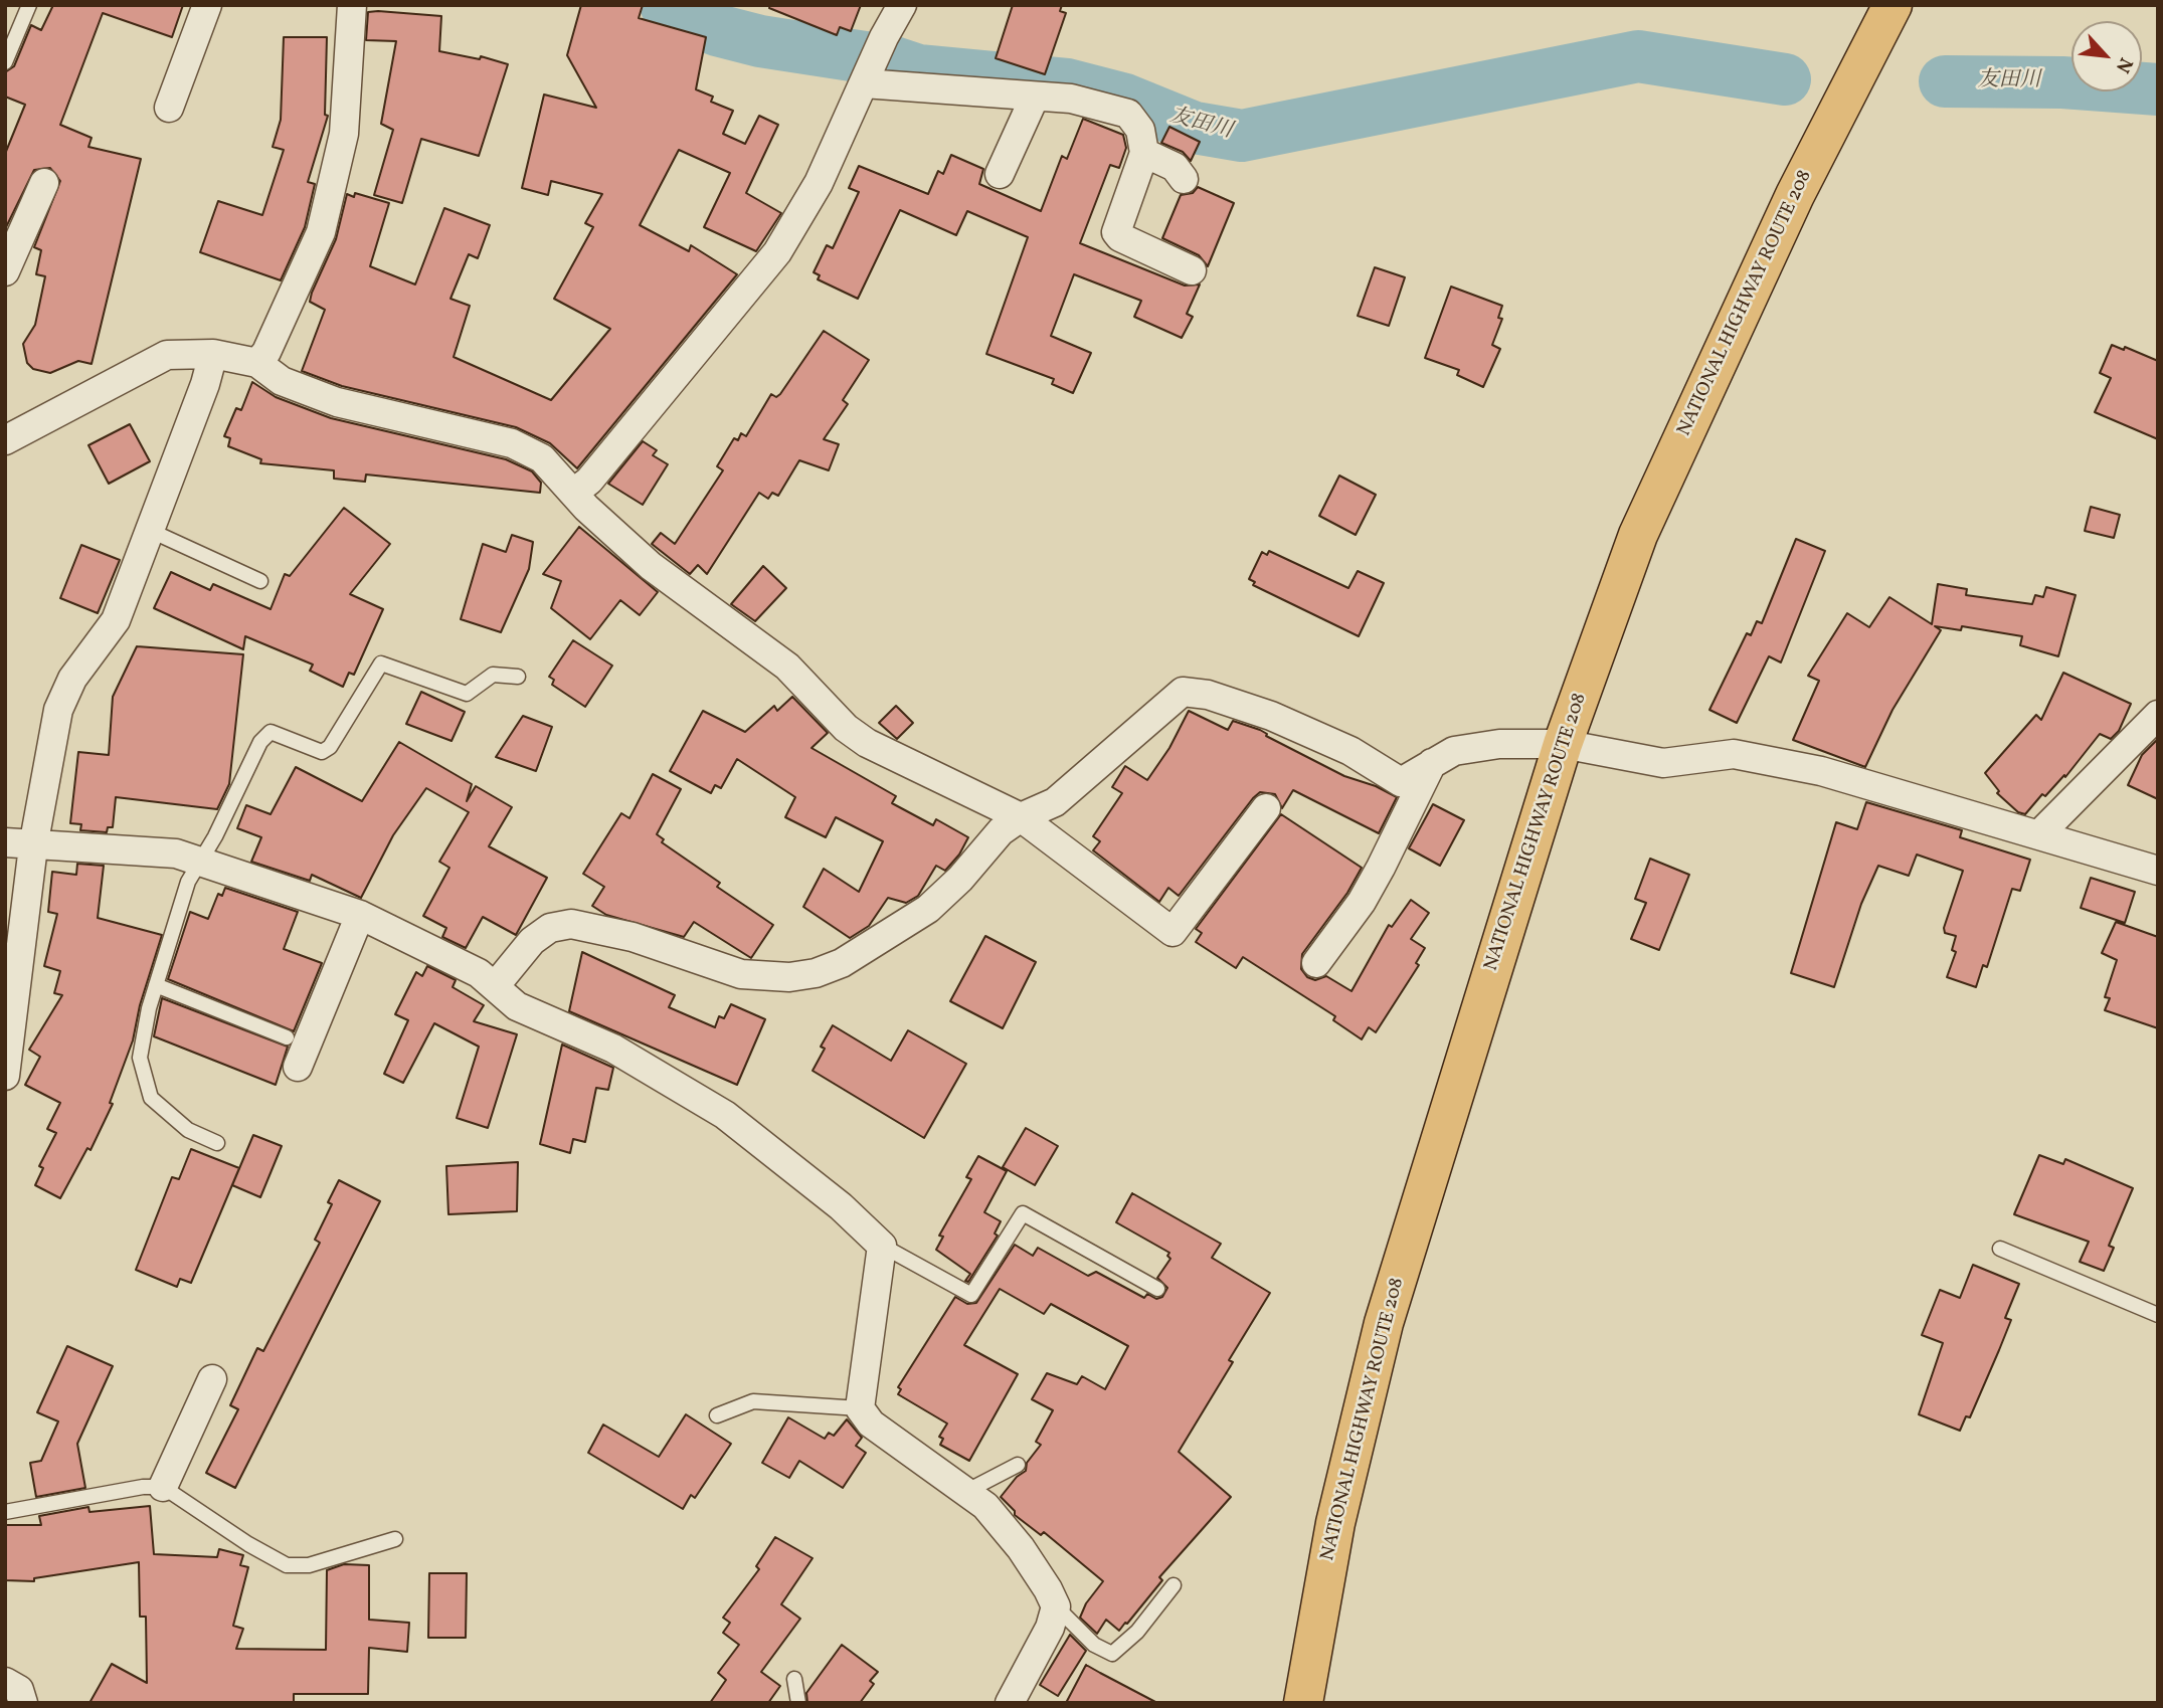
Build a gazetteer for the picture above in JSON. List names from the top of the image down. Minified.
{"streets":{"highway":["NATIONAL HIGHWAY ROUTE 208"]},"water":["友田川"],"north":"bottom right"}
